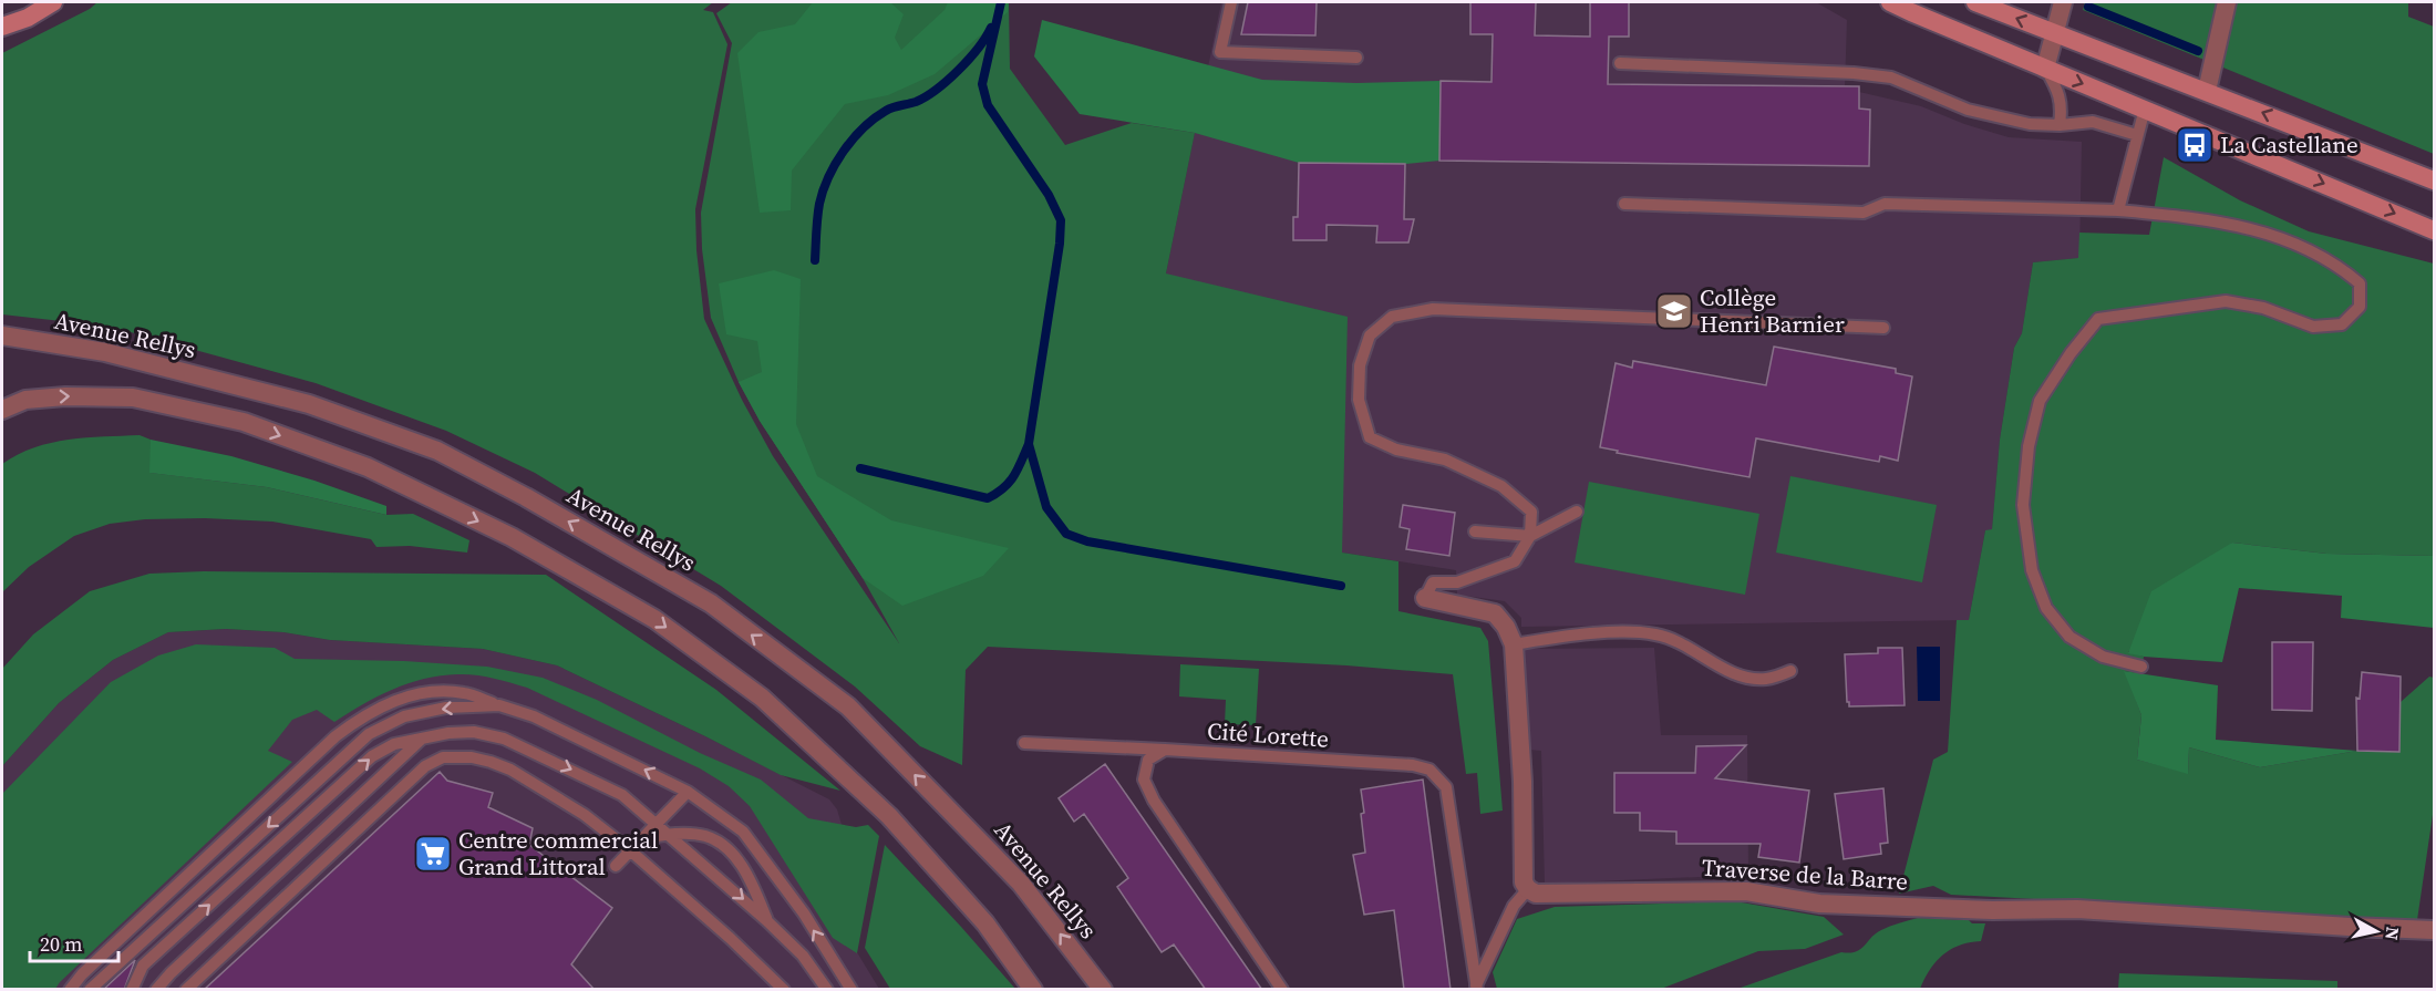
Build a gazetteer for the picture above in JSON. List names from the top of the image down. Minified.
{"streets":{"street":["Avenue Rellys","Traverse de la Barre"],"lane":["Cité Lorette"]},"places":{"bus stop":["La Castellane"],"school or university":["Collège Henri Barnier"],"supermarket":["Centre commercial Grand Littoral"]},"scale_bar":"20 m","north":"right"}
